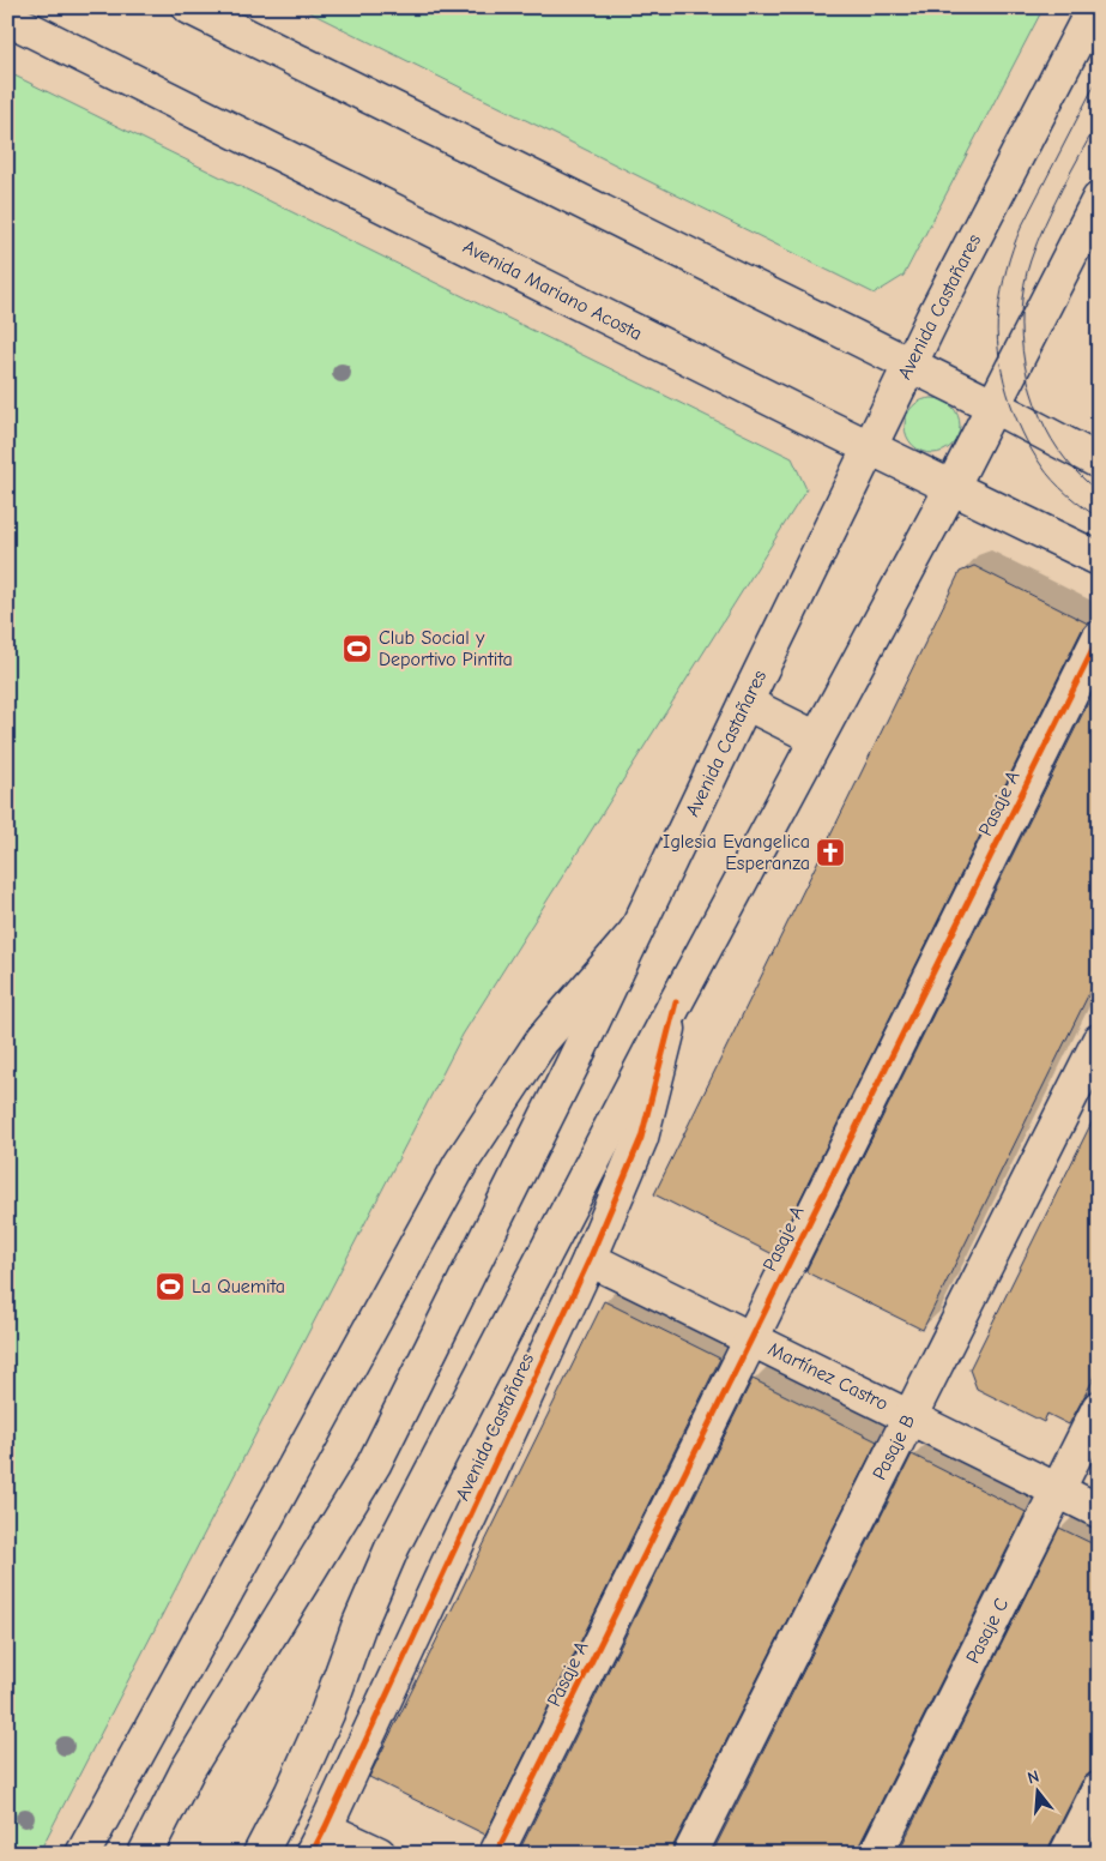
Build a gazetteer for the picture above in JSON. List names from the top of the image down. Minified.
{"streets":{"main road":["Avenida Mariano Acosta","Avenida Castañares","Pasaje A","Martínez Castro","Pasaje B","Pasaje C"]},"crossings":[["Avenida Mariano Acosta","Avenida Castañares"],["Avenida Castañares","Martínez Castro"],["Pasaje A","Martínez Castro"],["Martínez Castro","Pasaje B"],["Martínez Castro","Pasaje C"]],"places":{"sports":["Club Social y Deportivo Pintita","La Quemita"],"church":["Iglesia Evangelica Esperanza"]},"north":"top"}
